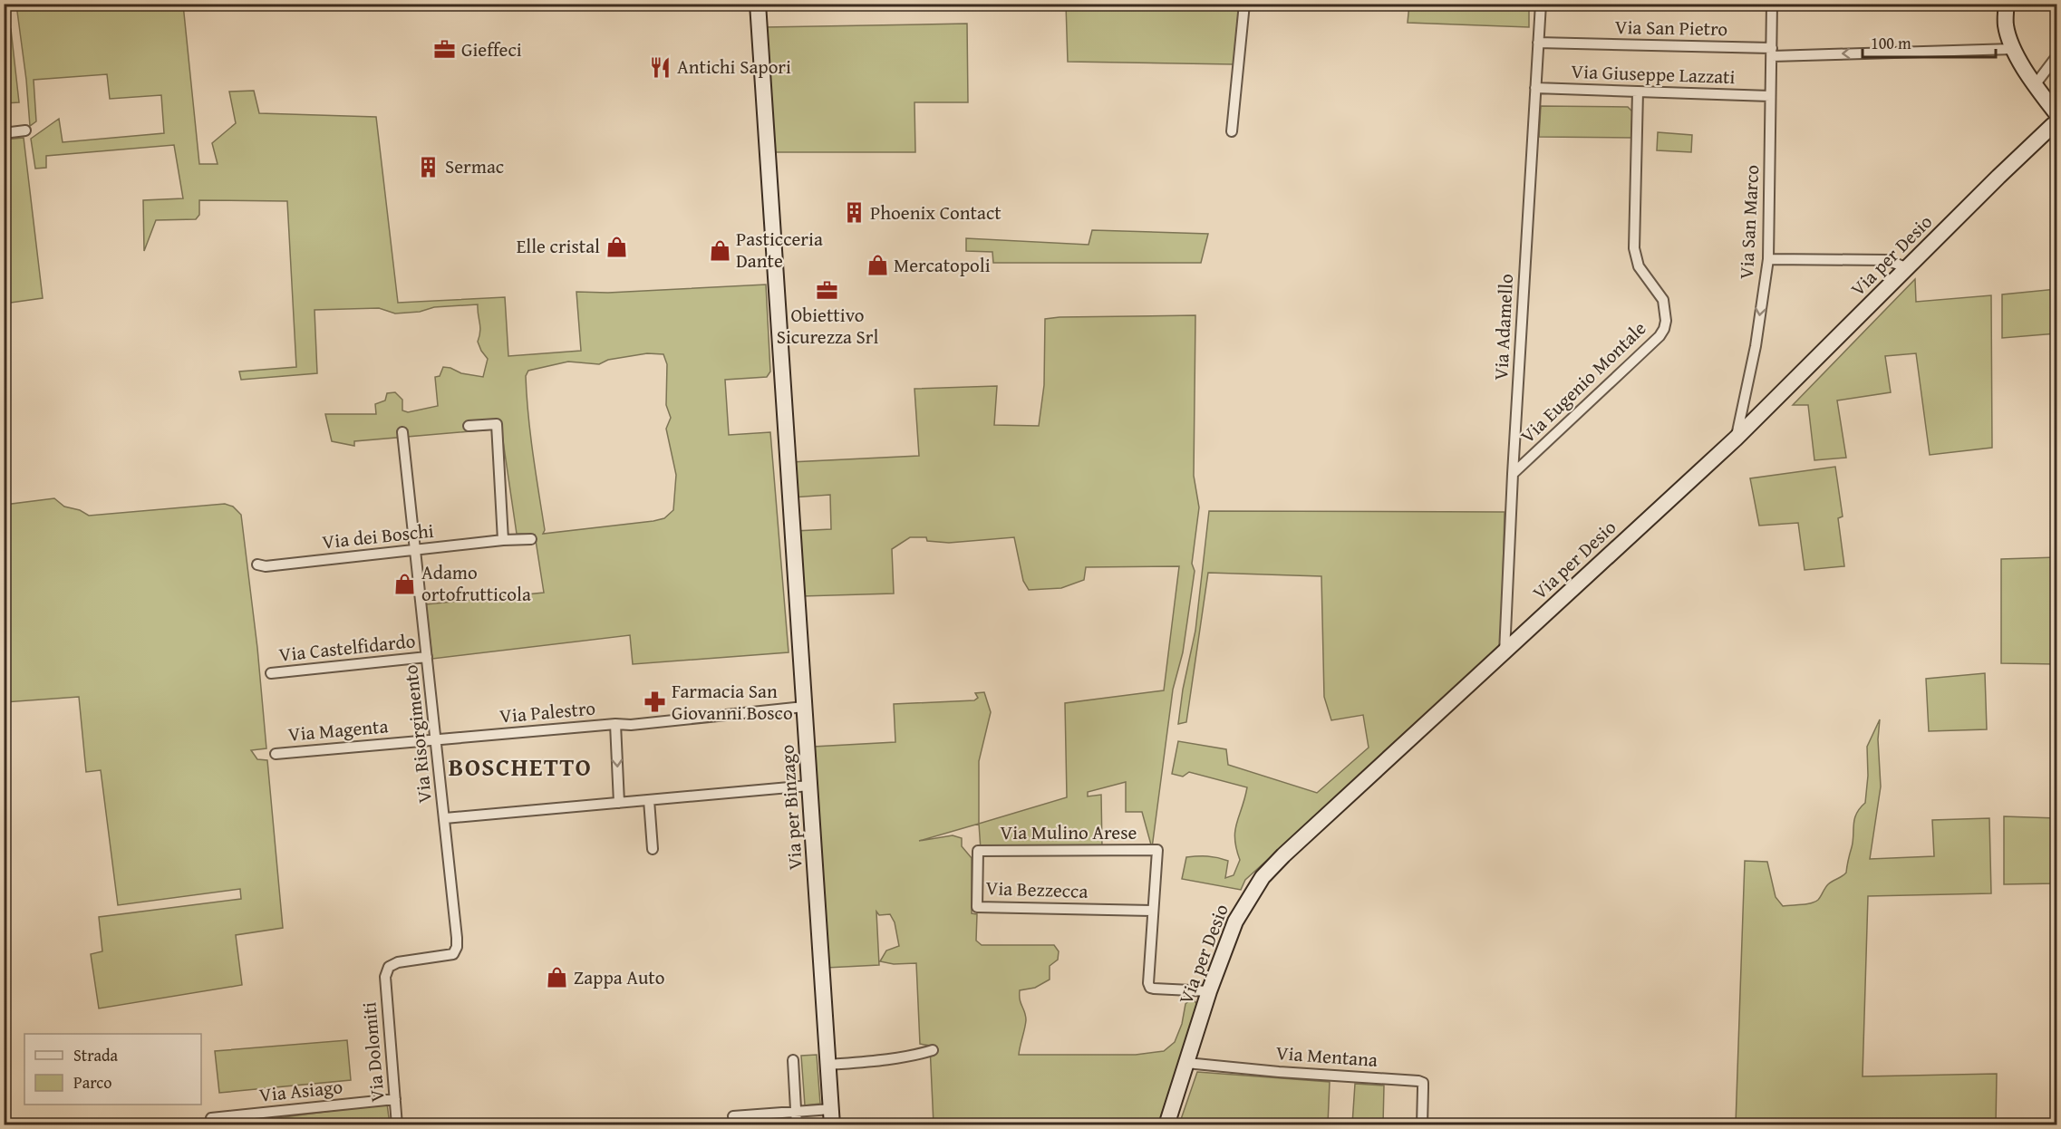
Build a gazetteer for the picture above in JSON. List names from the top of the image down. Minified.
{"streets":{"street":["Via San Pietro","Via Giuseppe Lazzati","Via San Marco","Via per Desio","Via Adamello","Via Eugenio Montale","Via dei Boschi","Via Castelfidardo","Via Palestro","Via Magenta","Via Risorgimento","Via per Binzago","Via Mulino Arese","Via Bezzecca","Via Dolomiti","Via Mentana","Via Asiago"]},"crossings":[["Via San Pietro","Via San Marco"],["Via San Pietro","Via Adamello"],["Via Giuseppe Lazzati","Via San Marco"],["Via Giuseppe Lazzati","Via Adamello"],["Via Giuseppe Lazzati","Via Eugenio Montale"],["Via San Marco","Via per Desio"],["Via per Desio","Via Adamello"],["Via per Desio","Via Mulino Arese"],["Via per Desio","Via Mentana"],["Via Adamello","Via Eugenio Montale"],["Via dei Boschi","Via Risorgimento"],["Via Castelfidardo","Via Risorgimento"],["Via Palestro","Via Magenta"],["Via Palestro","Via Risorgimento"],["Via Magenta","Via Risorgimento"],["Via Risorgimento","Via Dolomiti"],["Via Mulino Arese","Via Bezzecca"],["Via Dolomiti","Via Asiago"]],"one_way":["Via San Pietro","Via San Marco"],"districts":["BOSCHETTO"],"places":{"office":["Gieffeci","Obiettivo Sicurezza Srl"],"restaurant":["Antichi Sapori"],"building":["Sermac","Phoenix Contact"],"shop":["Elle cristal","Pasticceria Dante","Mercatopoli","Adamo ortofrutticola","Zappa Auto"],"pharmacy":["Farmacia San Giovanni Bosco"]},"legend":["Strada","Parco"],"scale_bar":"100 m"}
